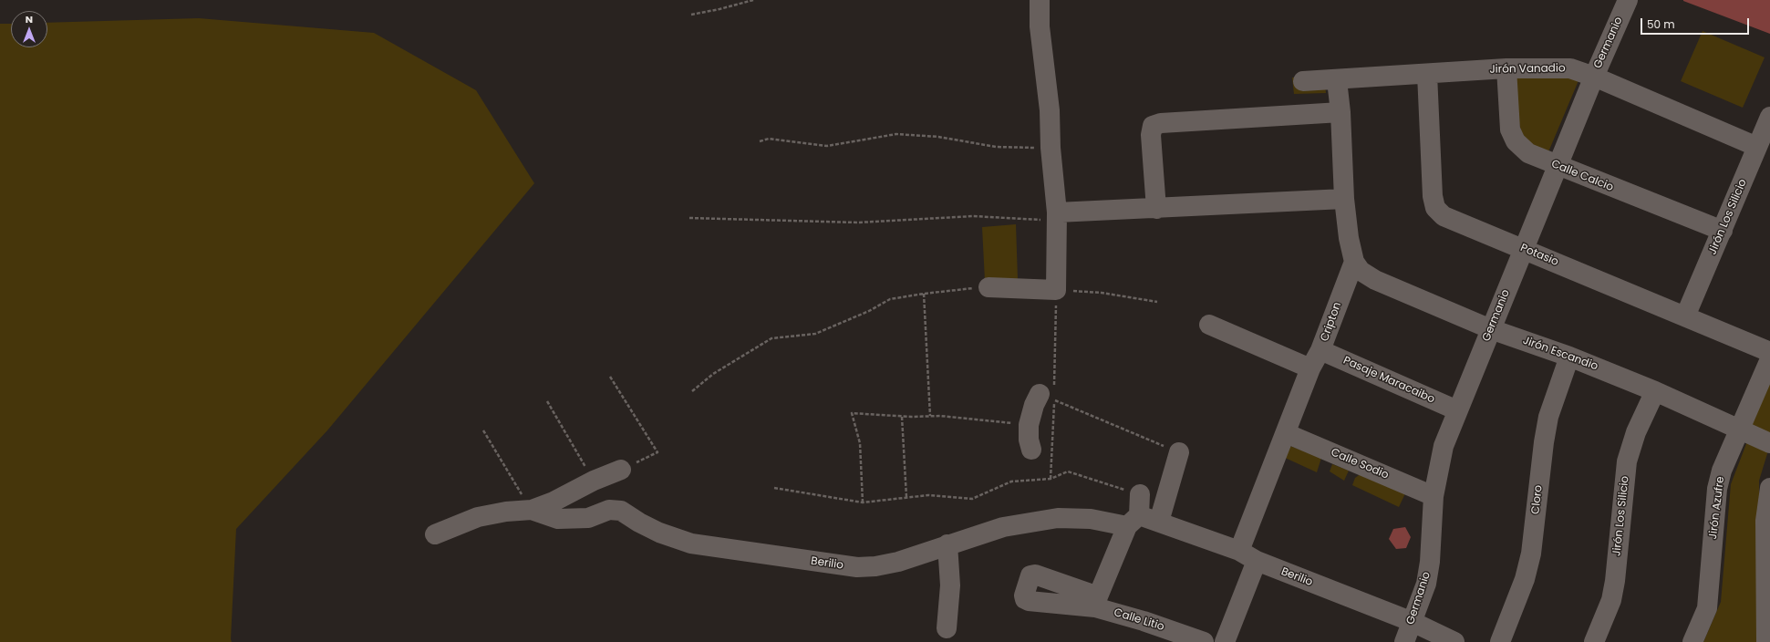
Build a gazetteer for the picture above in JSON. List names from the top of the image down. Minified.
{"streets":{"street":["Germanio","Jirón Vanadio","Calle Calcio","Jirón Los Silicio","Potasio","Cripton","Jirón Escandio","Pasaje Maracaibo","Calle Sodio","Cloro","Jirón Azufre","Berilio","Calle Litio"]},"crossings":[["Germanio","Jirón Vanadio"],["Germanio","Calle Calcio"],["Germanio","Potasio"],["Germanio","Jirón Escandio"],["Germanio","Pasaje Maracaibo"],["Germanio","Calle Sodio"],["Germanio","Berilio"],["Jirón Vanadio","Calle Calcio"],["Jirón Vanadio","Jirón Los Silicio"],["Jirón Vanadio","Potasio"],["Calle Calcio","Jirón Los Silicio"],["Jirón Los Silicio","Potasio"],["Jirón Los Silicio","Jirón Escandio"],["Cripton","Jirón Escandio"],["Cripton","Pasaje Maracaibo"],["Cripton","Calle Sodio"],["Cripton","Berilio"],["Jirón Escandio","Cloro"],["Jirón Escandio","Jirón Azufre"],["Berilio","Calle Litio"]],"scale_bar":"50 m","north":"top"}
